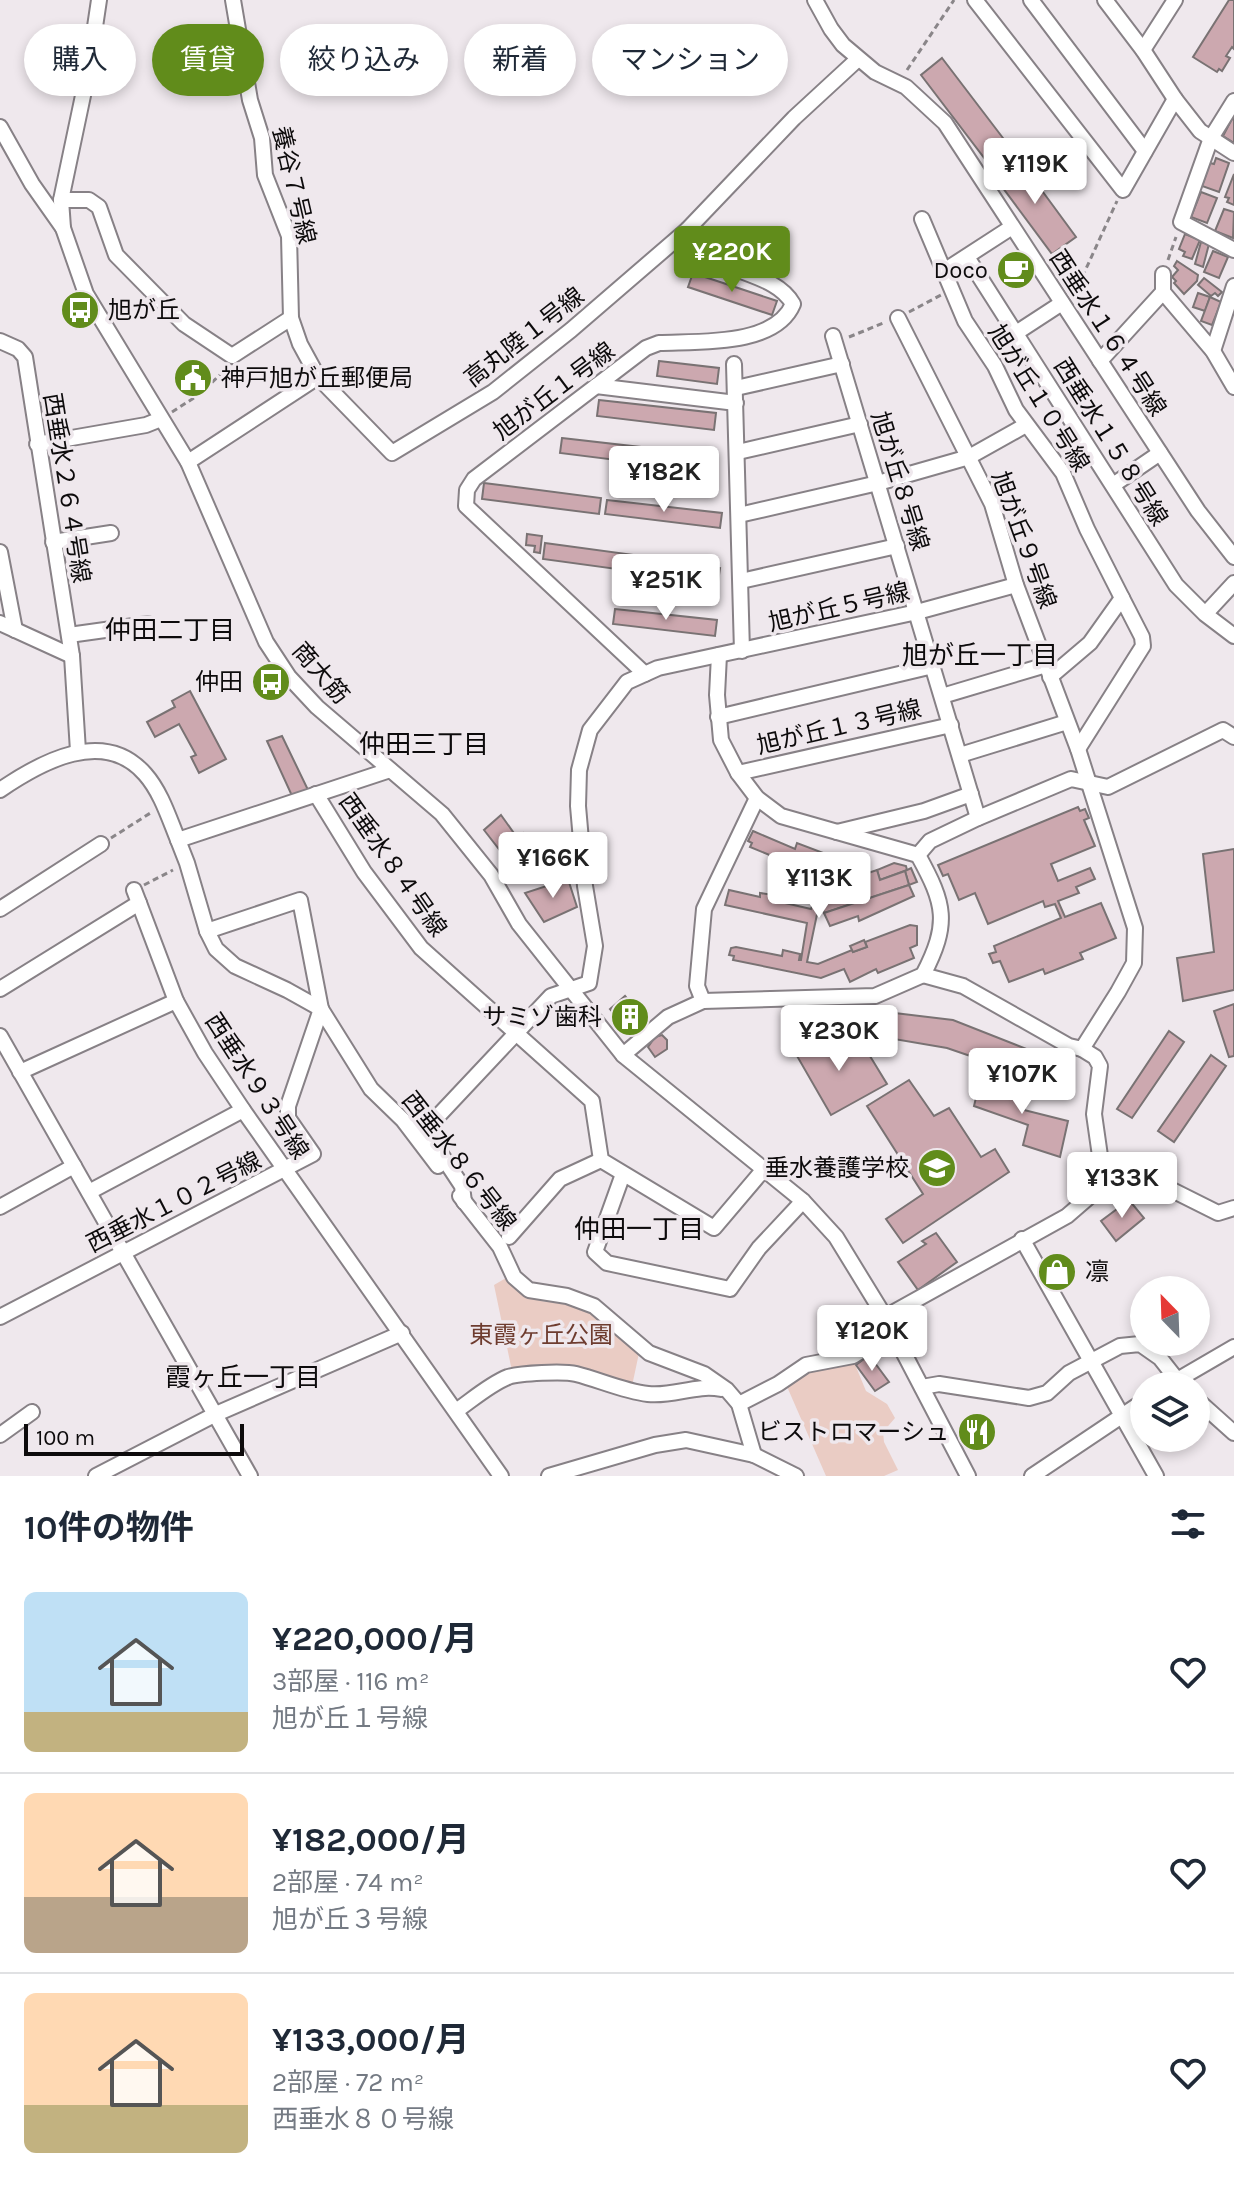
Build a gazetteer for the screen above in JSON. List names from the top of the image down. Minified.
{"streets":{"street":["養谷７号線","西垂水１６４号線","高丸陸１号線","旭が丘１号線","旭が丘１０号線","西垂水１５８号線","旭が丘８号線","西垂水２６４号線","旭が丘９号線","旭が丘５号線","商大筋","旭が丘１３号線","西垂水８４号線","西垂水９３号線","西垂水８６号線","西垂水１０２号線"]},"crossings":[["養谷７号線","高丸陸１号線"],["西垂水１６４号線","高丸陸１号線"],["高丸陸１号線","旭が丘１号線"],["旭が丘１号線","旭が丘５号線"],["旭が丘１０号線","旭が丘９号線"],["旭が丘８号線","旭が丘５号線"],["旭が丘８号線","旭が丘１３号線"],["旭が丘９号線","旭が丘５号線"],["旭が丘５号線","商大筋"],["西垂水９３号線","西垂水１０２号線"],["西垂水８６号線","西垂水１０２号線"]],"districts":["仲田二丁目","旭が丘一丁目","仲田三丁目","仲田一丁目","霞ヶ丘一丁目"],"parks":["東霞ヶ丘公園"],"places":{"cafe":["Doco"],"bus stop":["旭が丘","仲田"],"public building":["神戸旭が丘郵便局"],"building":["サミゾ歯科"],"school or university":["垂水養護学校"],"shop":["凛"],"restaurant":["ビストロマーシュ"]},"scale_bar":"100 m","north":"top left","page":{"chip":["購入","賃貸","絞り込み","新着","マンション"],"price":["¥119K","¥220K","¥182K","¥251K","¥166K","¥113K","¥230K","¥107K","¥133K","¥120K"],"scale":"100 m","heading":"10件の物件","list":[{"name":"¥220,000/月","note":"3部屋 · 116 m² · 旭が丘１号線"},{"name":"¥182,000/月","note":"2部屋 · 74 m² · 旭が丘３号線"},{"name":"¥133,000/月","note":"2部屋 · 72 m² · 西垂水８０号線"}]}}
